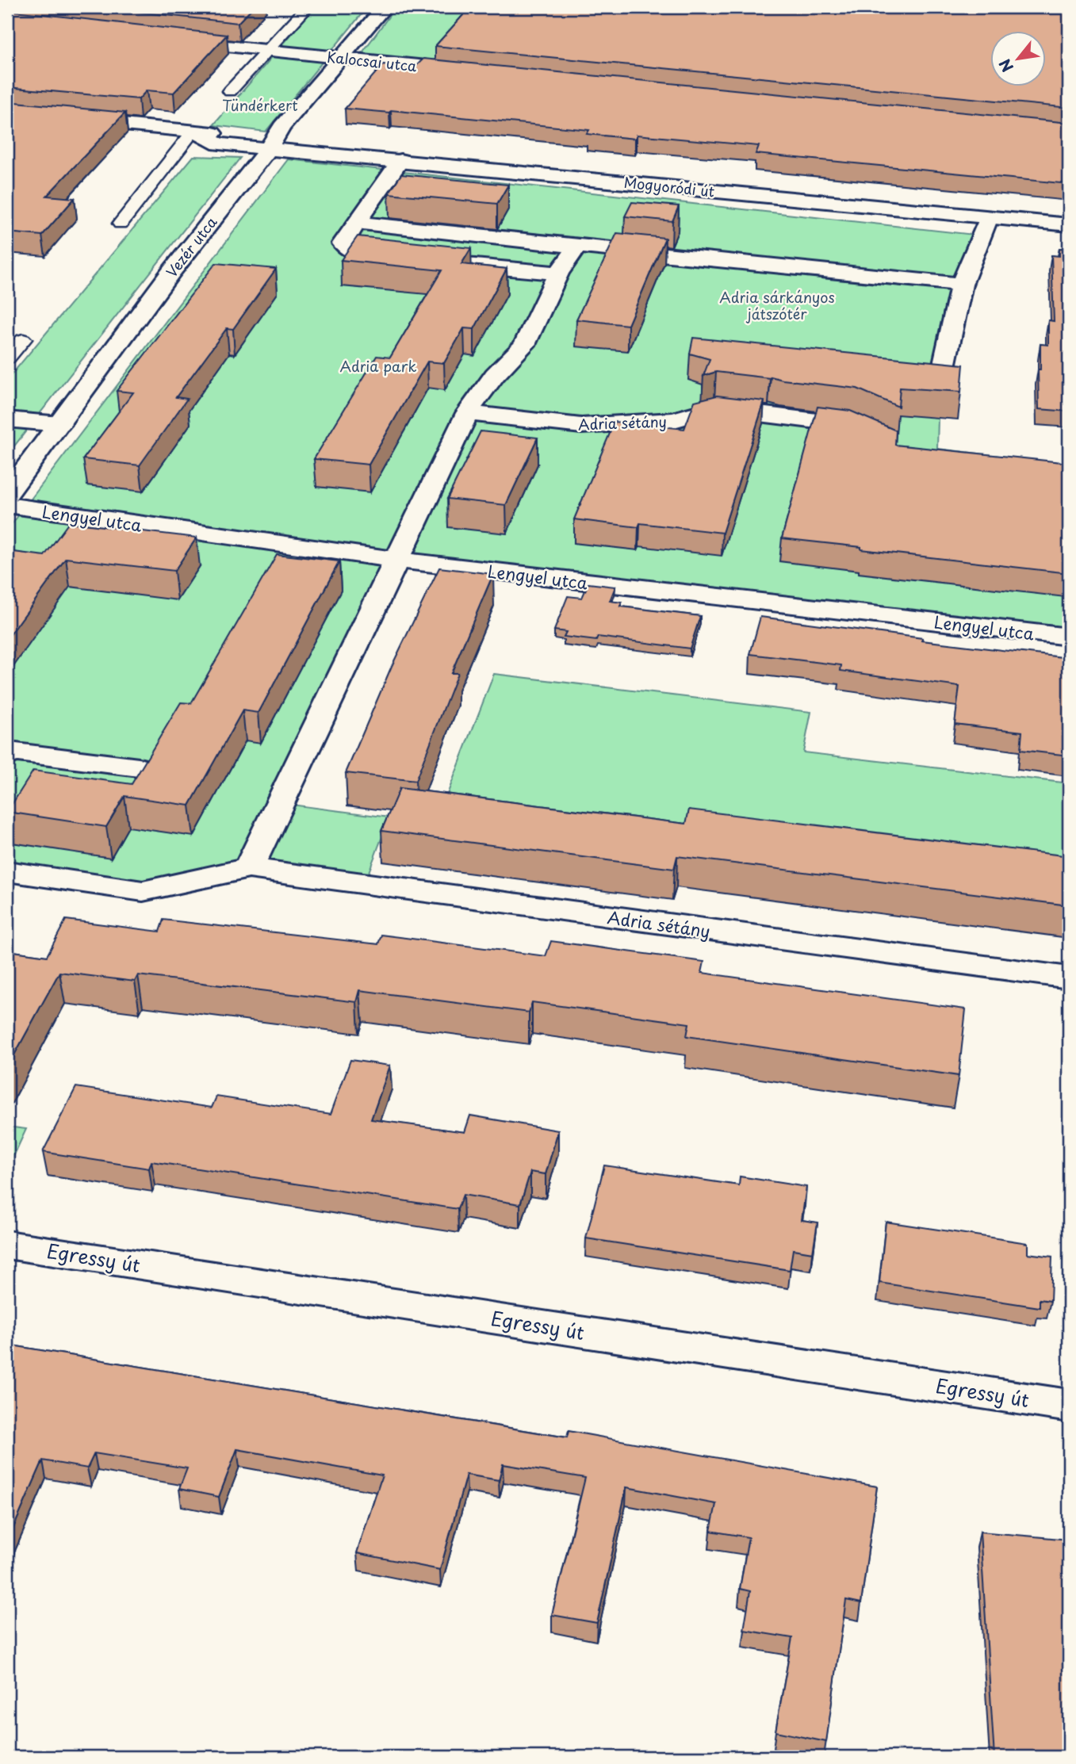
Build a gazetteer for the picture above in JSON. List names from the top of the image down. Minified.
{"streets":{"street":["Kalocsai utca","Mogyoródi út","Vezér utca","Adria sétány","Lengyel utca","Egressy út"]},"crossings":[["Kalocsai utca","Vezér utca"],["Mogyoródi út","Vezér utca"]],"parks":["Tündérkert","Adria sárkányos játszótér","Adria park"],"north":"bottom left"}
